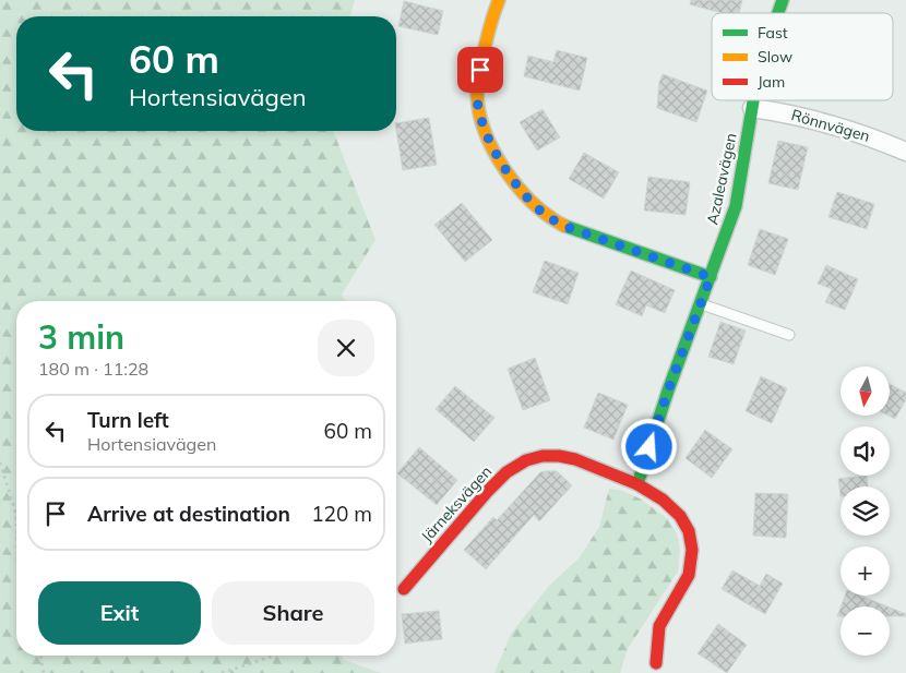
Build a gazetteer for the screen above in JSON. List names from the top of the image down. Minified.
{"streets":{"street":["Rönnvägen","Azaleavägen","Järneksvägen"]},"crossings":[["Rönnvägen","Azaleavägen"],["Azaleavägen","Järneksvägen"]],"legend":["Fast","Slow","Jam"],"north":"bottom","page":{"turn":["60 m","Hortensiavägen"],"heading":["3 min","180 m · 11:28"],"map_buttons":["+","−"],"list":[{"name":"Turn left","note":"Hortensiavägen","value":"60 m"},{"name":"Arrive at destination","value":"120 m"}],"buttons":["Exit","Share"]}}
